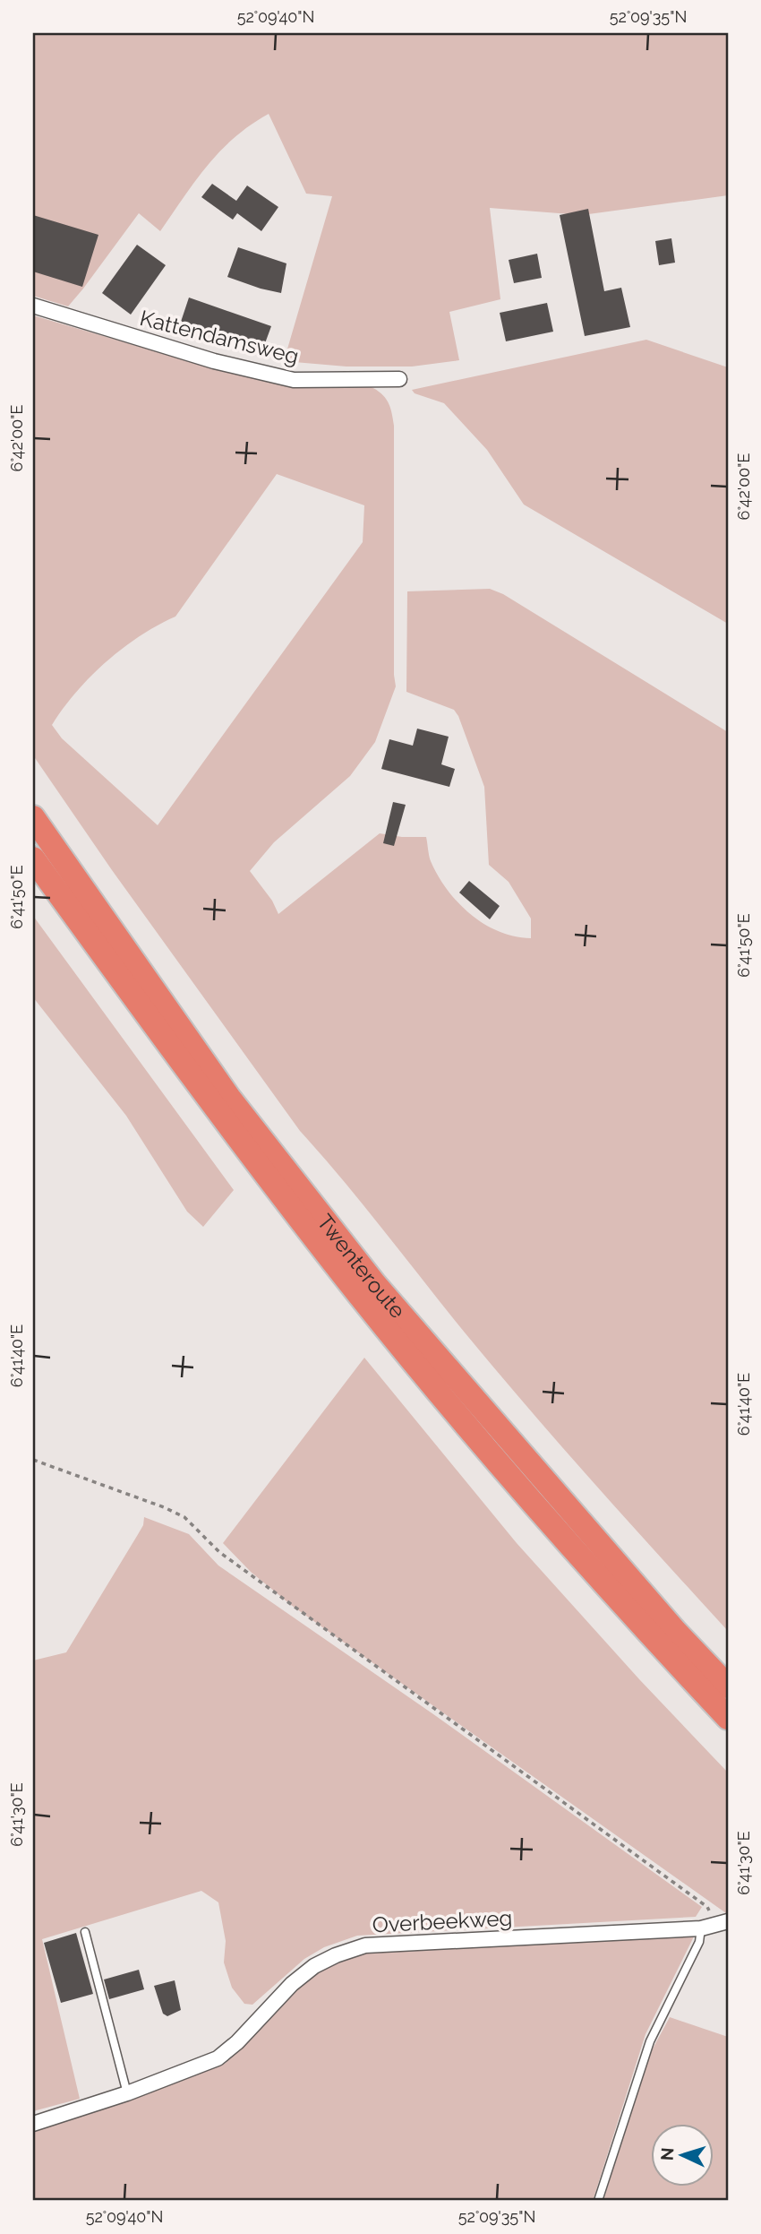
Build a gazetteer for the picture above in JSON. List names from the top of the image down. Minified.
{"streets":{"highway":["Twenteroute"],"street":["Kattendamsweg","Overbeekweg"]},"north":"left","coordinates":["52°09'40\"N","52°09'35\"N","6°42'00\"E","6°41'50\"E","6°41'40\"E","6°41'30\"E"]}
